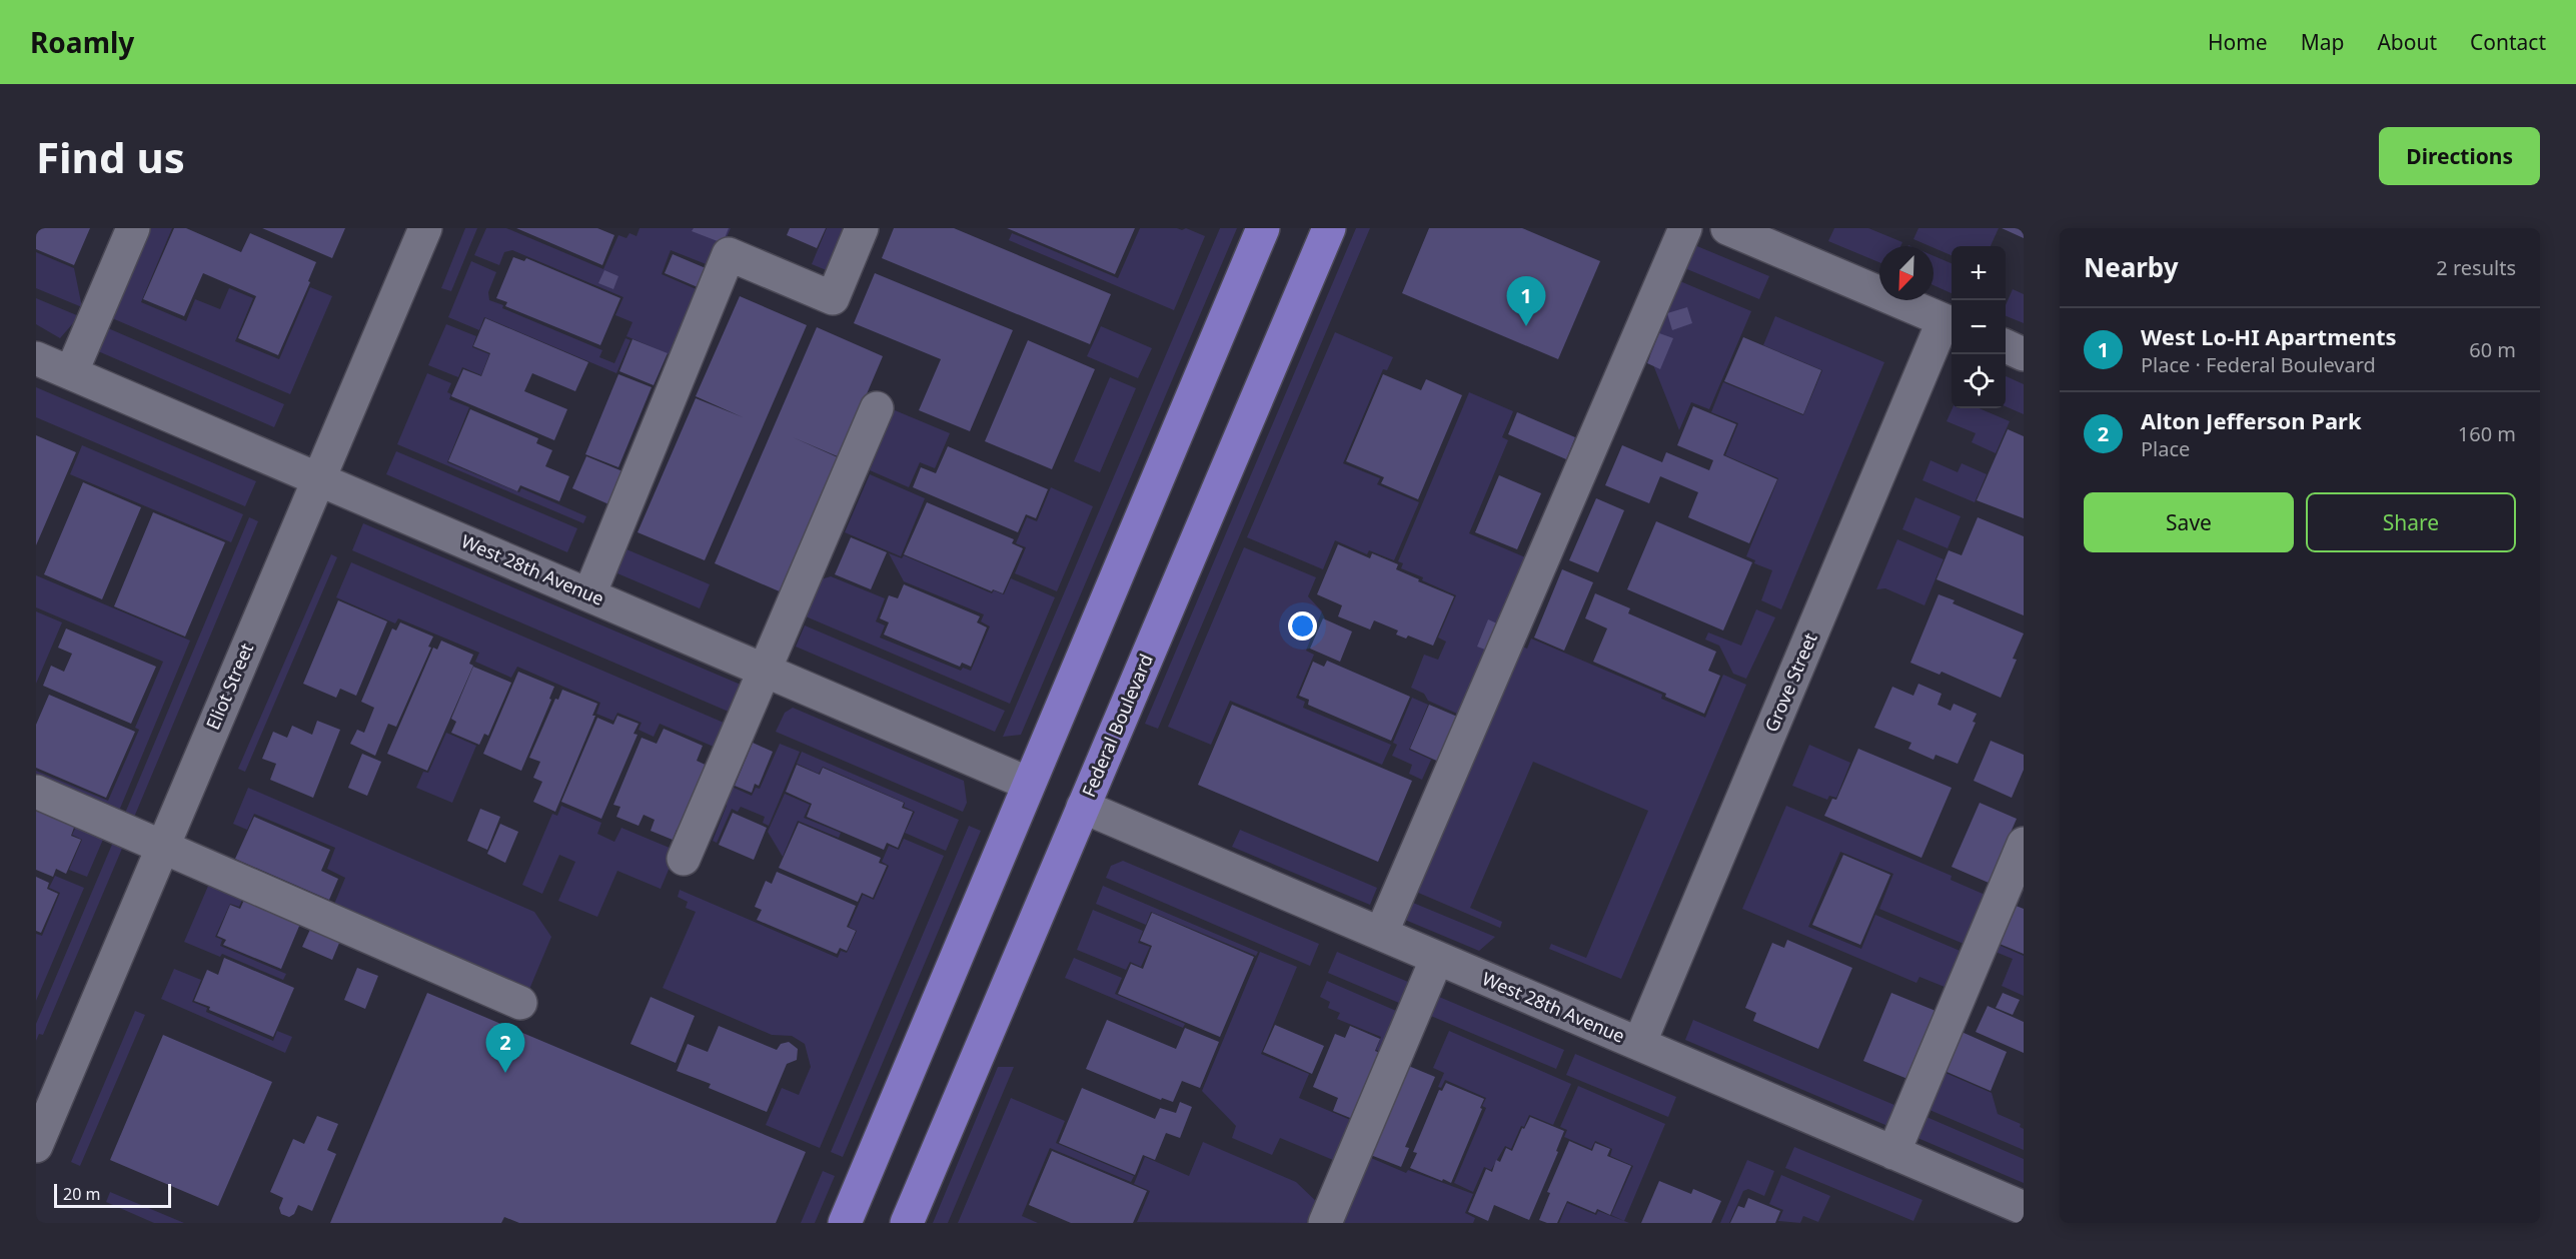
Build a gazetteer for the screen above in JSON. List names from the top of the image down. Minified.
{"streets":{"main road":["Federal Boulevard"],"street":["West 28th Avenue","Grove Street","Eliot Street"]},"crossings":[["West 28th Avenue","Grove Street"],["West 28th Avenue","Eliot Street"],["West 28th Avenue","Federal Boulevard"]],"scale_bar":"20 m","north":"bottom left","page":{"header":"Roamly","nav":["Home","Map","About","Contact"],"buttons":["Directions",["Save","Share"]],"title":"Find us","heading":["Nearby","2 results"],"map_buttons":["+","−"],"pins":["1","2"],"list":[{"mark":"1","name":"West Lo-HI Apartments","note":"Place · Federal Boulevard","value":"60 m"},{"mark":"2","name":"Alton Jefferson Park","note":"Place","value":"160 m"}],"scale":"20 m"}}
